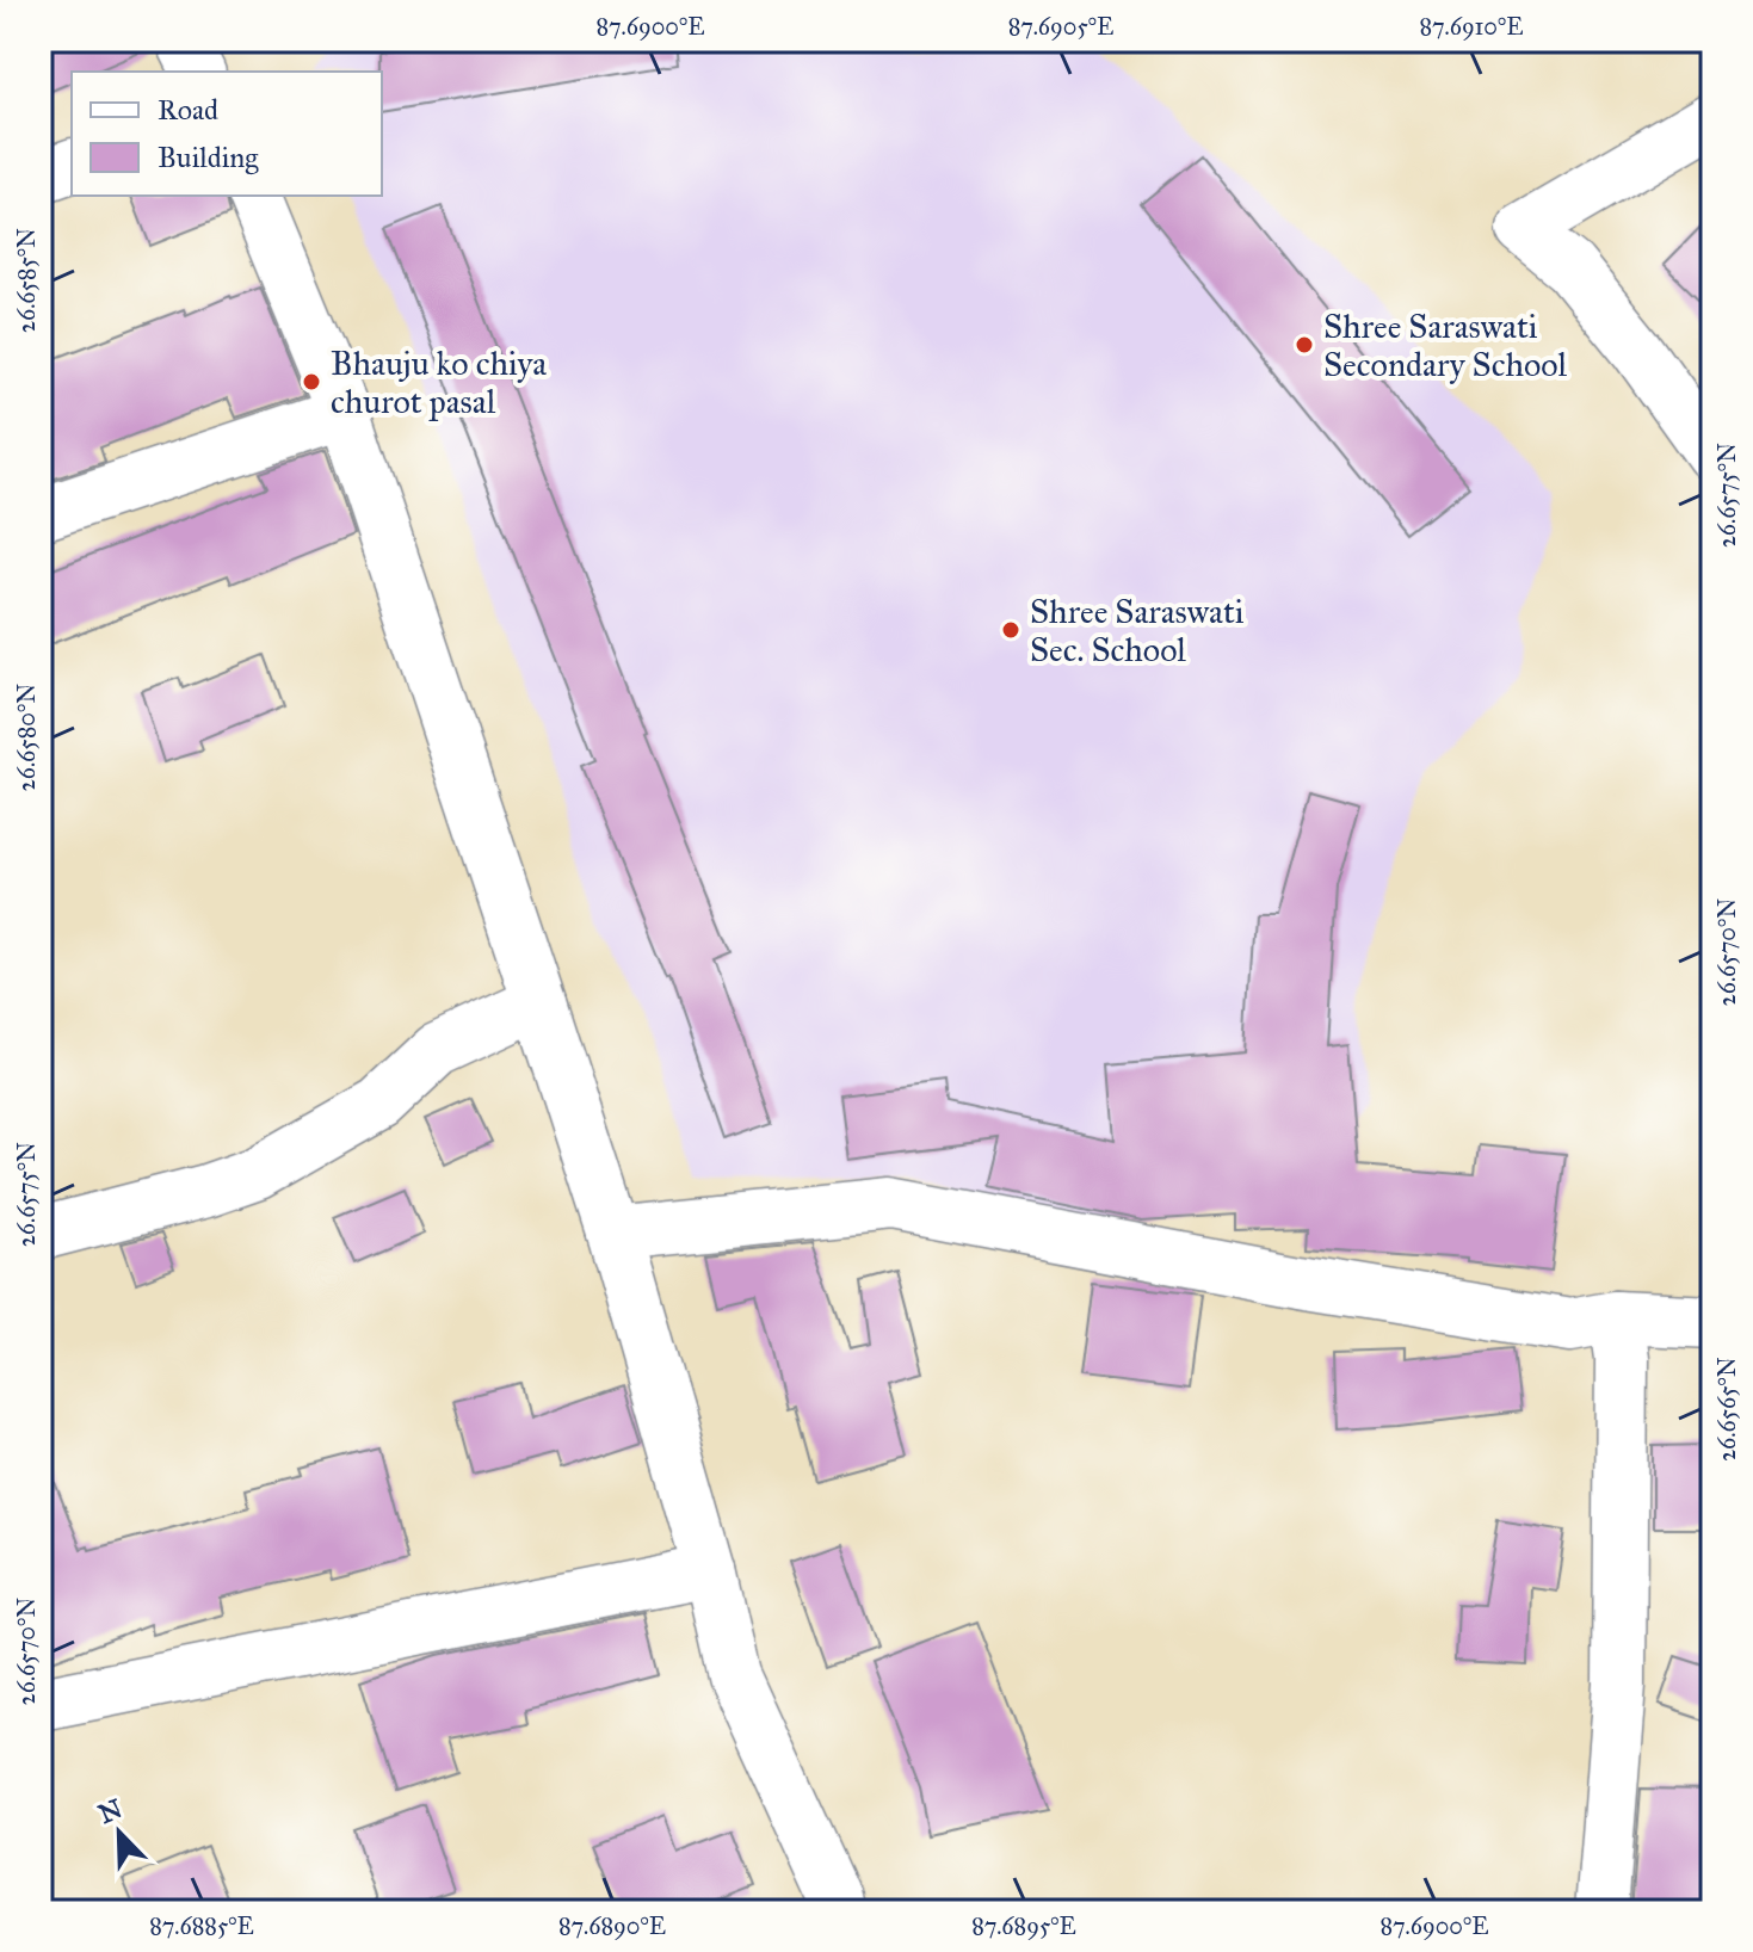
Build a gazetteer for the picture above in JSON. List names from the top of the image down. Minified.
{"places":["Shree Saraswati Secondary School","Bhauju ko chiya churot pasal","Shree Saraswati Sec. School"],"legend":["Road","Building"],"north":"top left","coordinates":["87.6900°E","87.6905°E","87.6910°E","26.6585°N","26.6575°N","26.6580°N","26.6570°N","26.6565°N","87.6885°E","87.6890°E","87.6895°E"]}
